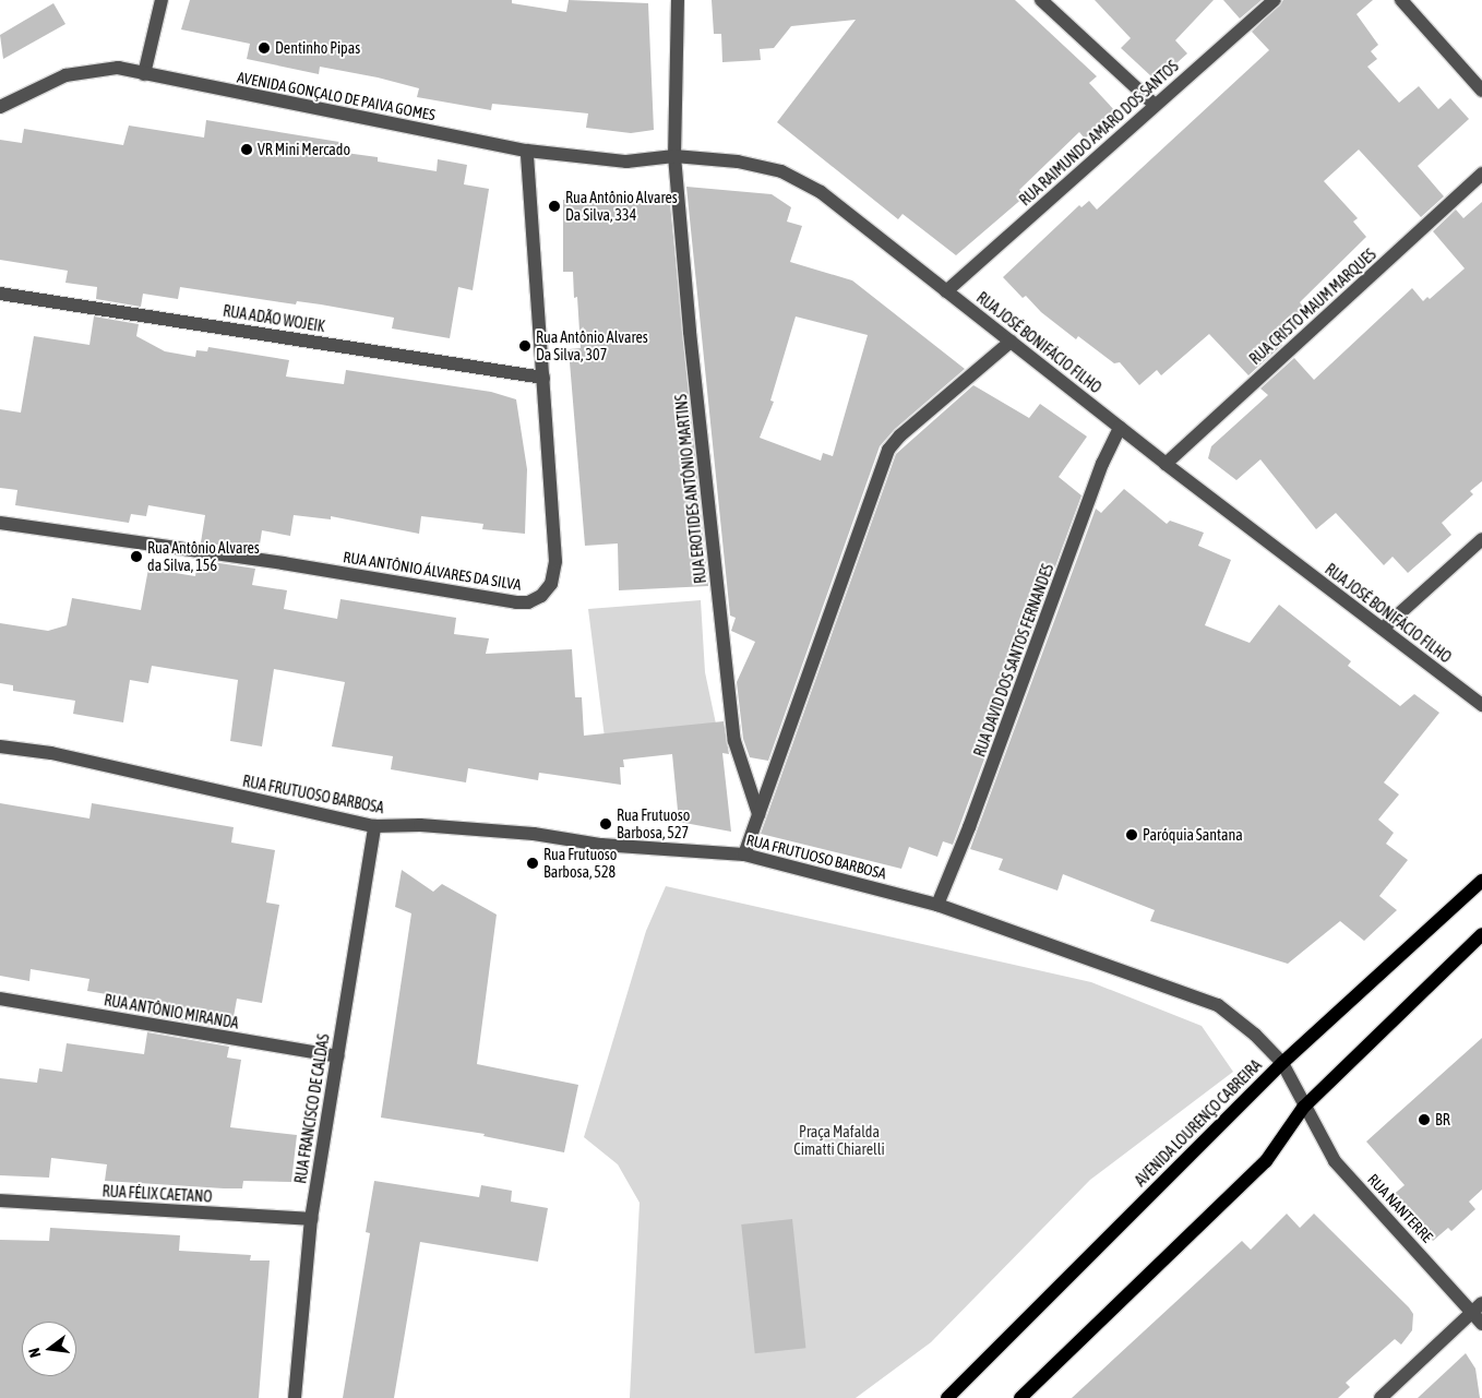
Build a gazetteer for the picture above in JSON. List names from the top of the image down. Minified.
{"streets":{"main road":["AVENIDA LOURENÇO CABREIRA"],"street":["AVENIDA GONÇALO DE PAIVA GOMES","RUA RAIMUNDO AMARO DOS SANTOS","RUA CRISTO MAUM MARQUES","RUA ADÃO WOJEIK","RUA JOSÉ BONIFÁCIO FILHO","RUA EROTIDES ANTÔNIO MARTINS","RUA ANTÔNIO ÁLVARES DA SILVA","RUA DAVID DOS SANTOS FERNANDES","RUA FRUTUOSO BARBOSA","RUA ANTÔNIO MIRANDA","RUA FRANCISCO DE CALDAS","RUA FÉLIX CAETANO","RUA NANTERRE"]},"crossings":[["AVENIDA GONÇALO DE PAIVA GOMES","RUA JOSÉ BONIFÁCIO FILHO"],["AVENIDA GONÇALO DE PAIVA GOMES","RUA EROTIDES ANTÔNIO MARTINS"],["AVENIDA GONÇALO DE PAIVA GOMES","RUA ANTÔNIO ÁLVARES DA SILVA"],["RUA RAIMUNDO AMARO DOS SANTOS","RUA JOSÉ BONIFÁCIO FILHO"],["RUA CRISTO MAUM MARQUES","RUA JOSÉ BONIFÁCIO FILHO"],["RUA ADÃO WOJEIK","RUA ANTÔNIO ÁLVARES DA SILVA"],["RUA JOSÉ BONIFÁCIO FILHO","RUA EROTIDES ANTÔNIO MARTINS"],["RUA JOSÉ BONIFÁCIO FILHO","RUA DAVID DOS SANTOS FERNANDES"],["RUA DAVID DOS SANTOS FERNANDES","RUA FRUTUOSO BARBOSA"],["RUA FRUTUOSO BARBOSA","RUA FRANCISCO DE CALDAS"],["RUA FRUTUOSO BARBOSA","AVENIDA LOURENÇO CABREIRA"],["RUA FRUTUOSO BARBOSA","RUA NANTERRE"],["RUA ANTÔNIO MIRANDA","RUA FRANCISCO DE CALDAS"],["RUA FRANCISCO DE CALDAS","RUA FÉLIX CAETANO"]],"parks":["Praça Mafalda Cimatti Chiarelli"],"places":["Dentinho Pipas","VR Mini Mercado","Rua Antônio Alvares Da Silva, 334","Rua Antônio Alvares Da Silva, 307","Rua Antônio Alvares da Silva, 156","Rua Frutuoso Barbosa, 527","Paróquia Santana","Rua Frutuoso Barbosa, 528","BR"],"north":"left"}
